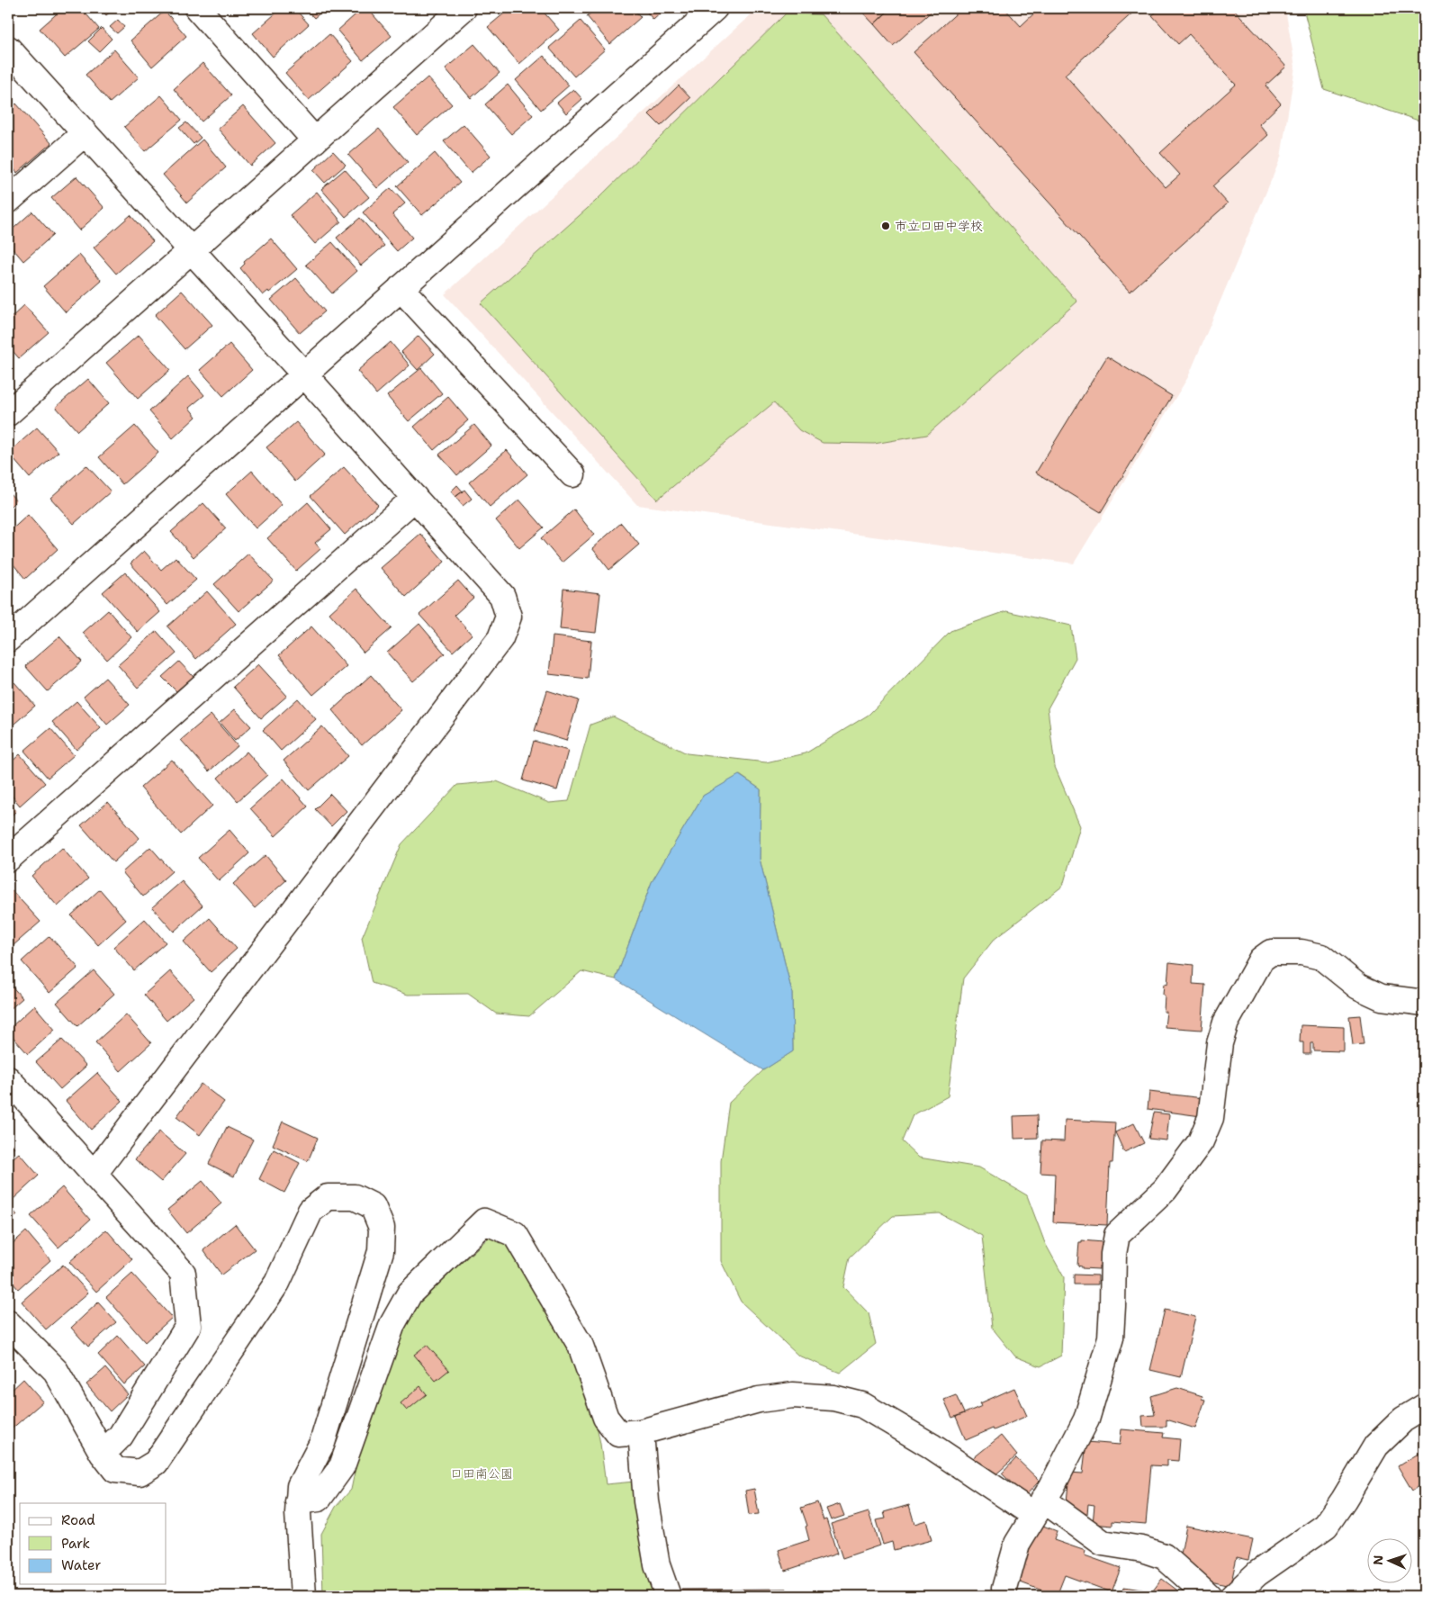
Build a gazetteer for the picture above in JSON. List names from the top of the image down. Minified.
{"parks":["口田南公園"],"places":["市立口田中学校"],"legend":["Road","Park","Water"],"north":"left"}
